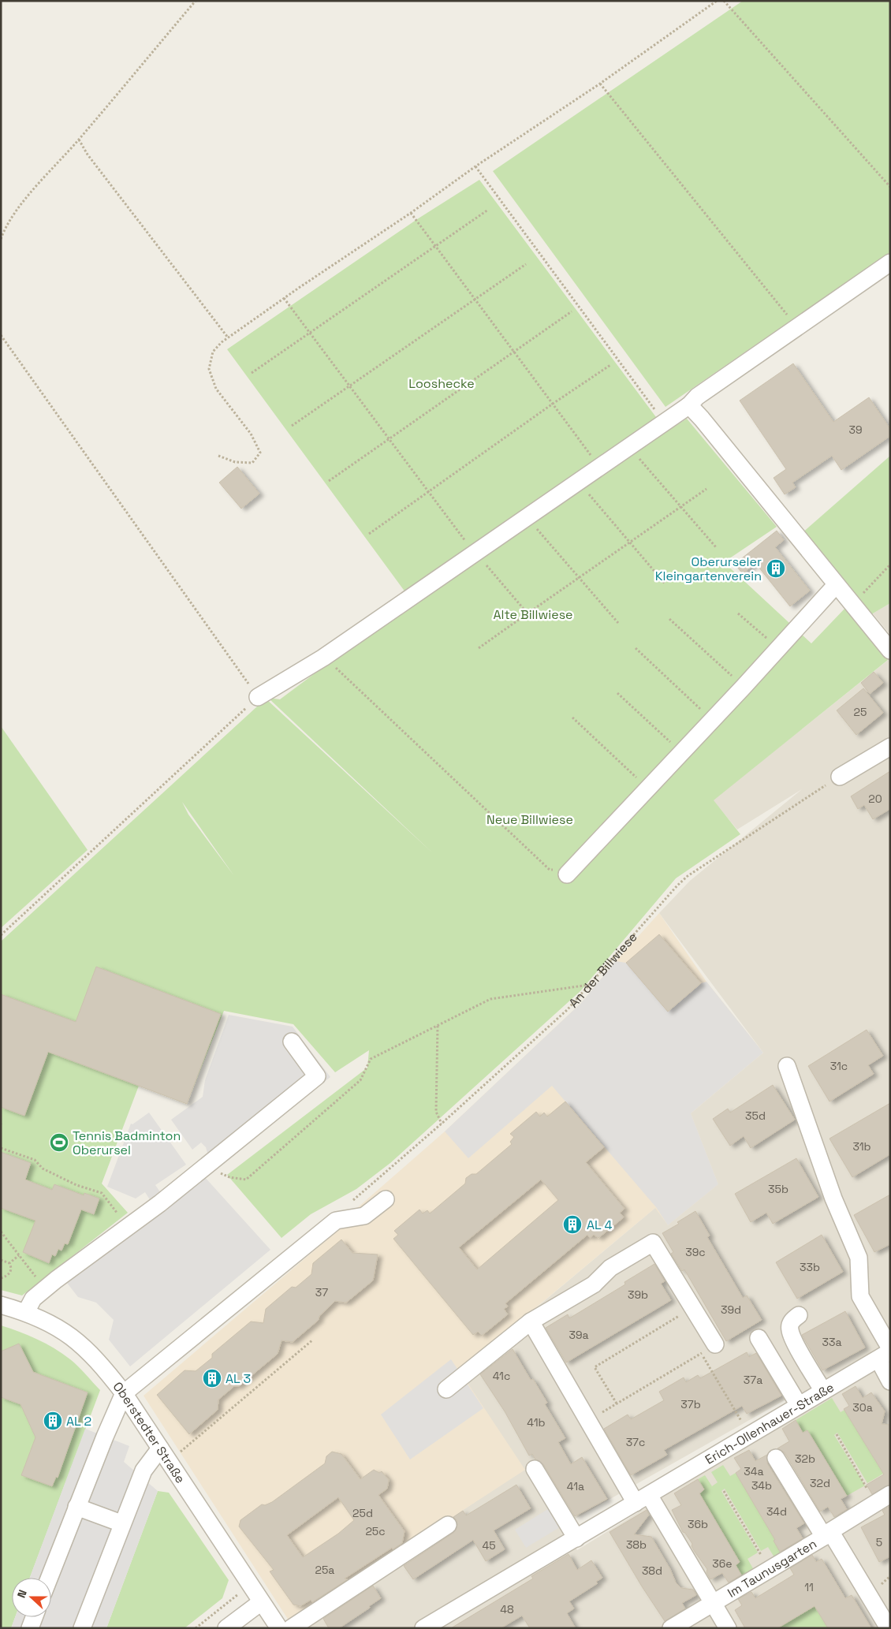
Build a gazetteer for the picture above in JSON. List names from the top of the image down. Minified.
{"streets":{"street":["Erich-Ollenhauer-Straße","Oberstedter Straße","Im Taunusgarten"],"path":["An der Billwiese"]},"parks":["Looshecke","Alte Billwiese","Neue Billwiese"],"places":{"building":["Oberurseler Kleingartenverein","AL 4","AL 3","AL 2"],"sports":["Tennis Badminton Oberursel"]},"house_numbers":["39","25","20","31c","35d","31b","35b","39c","33b","37","39b","39d","39a","33a","41c","37a","37b","30a","41b","37c","32b","34a","32d","34b","41a","34d","25d","36b","25c","5","38b","45","36e","25a","38d","11","48"],"north":"left"}
